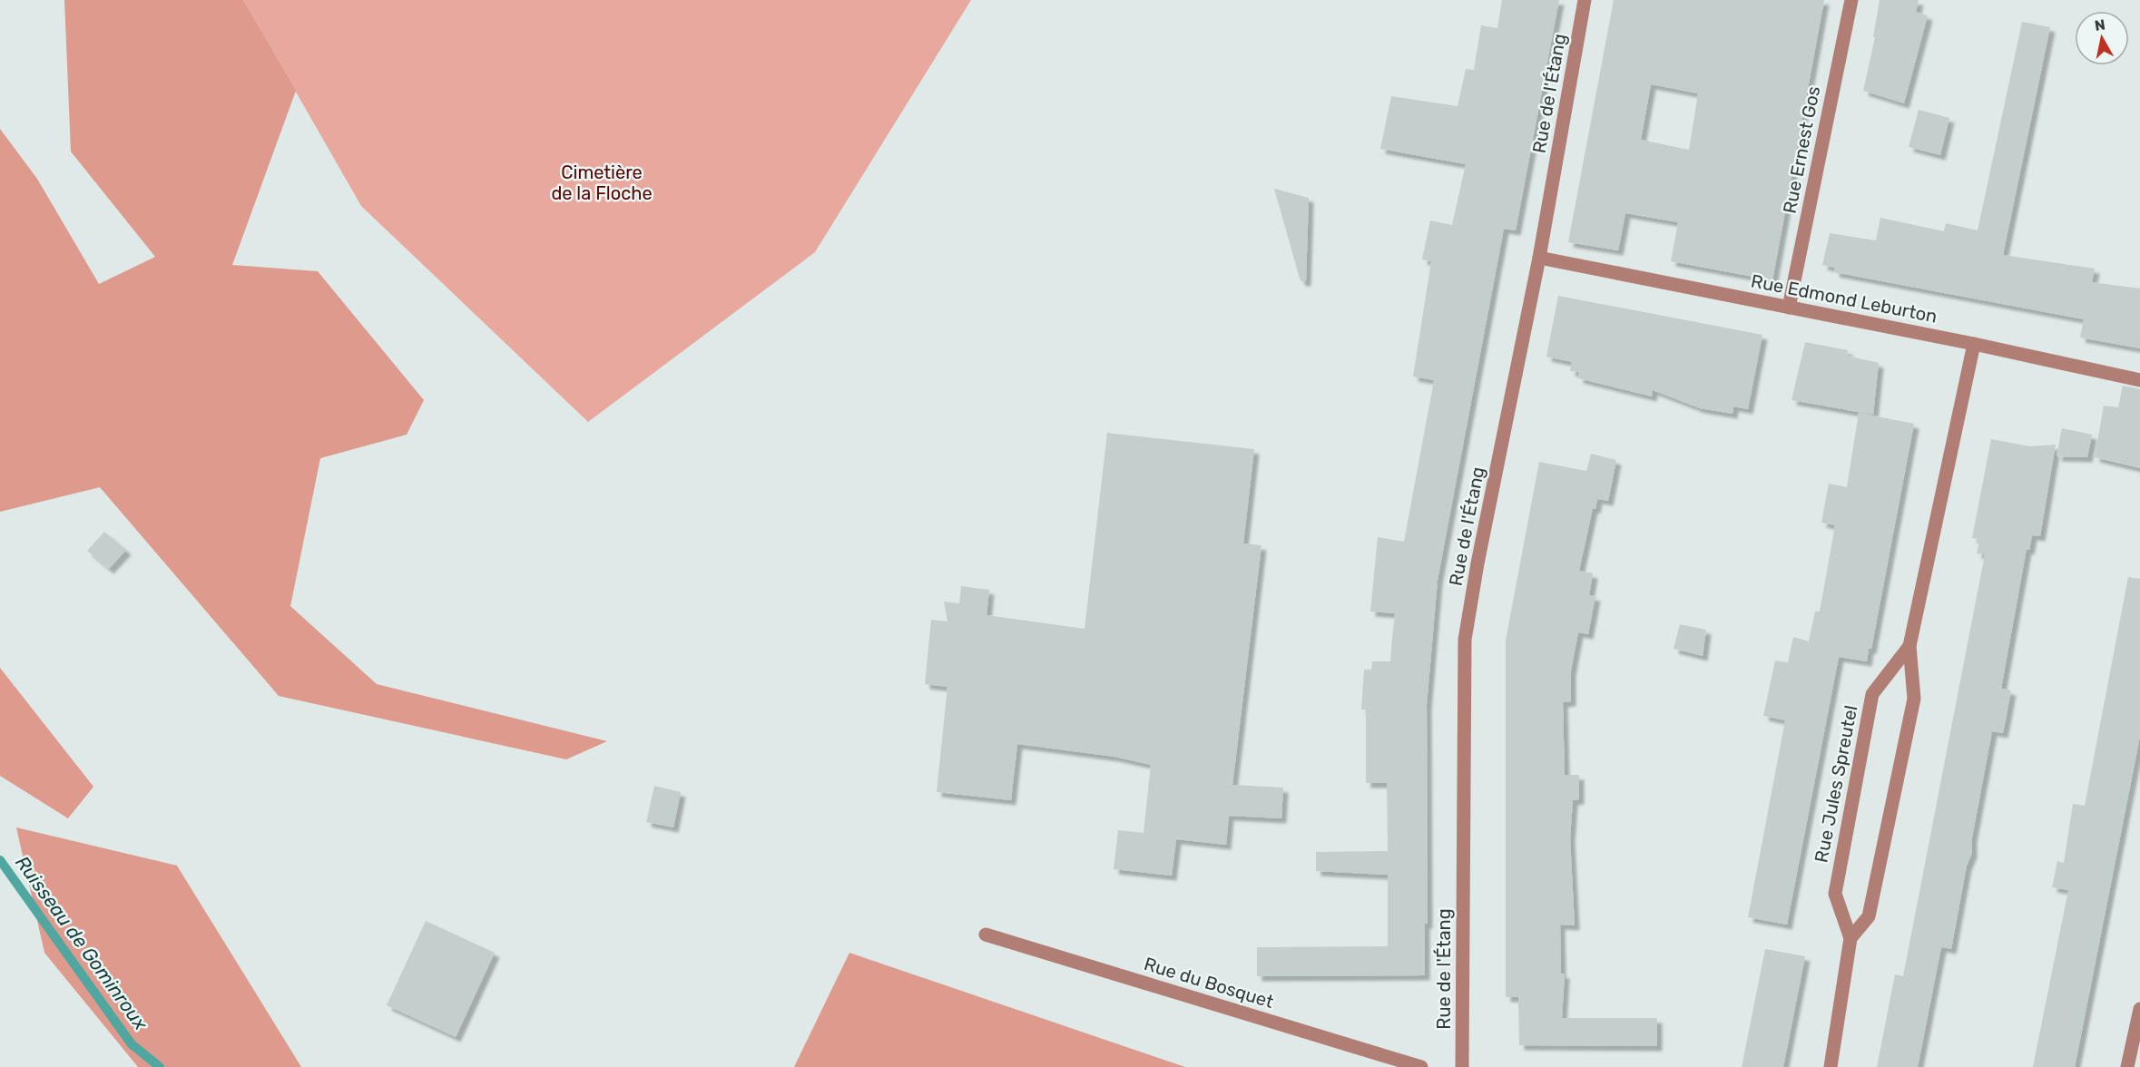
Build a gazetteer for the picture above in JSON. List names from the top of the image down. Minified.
{"streets":{"street":["Rue de l'Étang","Rue Ernest Gos","Rue Edmond Leburton","Rue Jules Spreutel","Rue du Bosquet"]},"crossings":[["Rue de l'Étang","Rue Edmond Leburton"],["Rue Ernest Gos","Rue Edmond Leburton"],["Rue Edmond Leburton","Rue Jules Spreutel"]],"water":["Ruisseau de Gominroux"],"parks":["Cimetière de la Floche"],"north":"top"}
